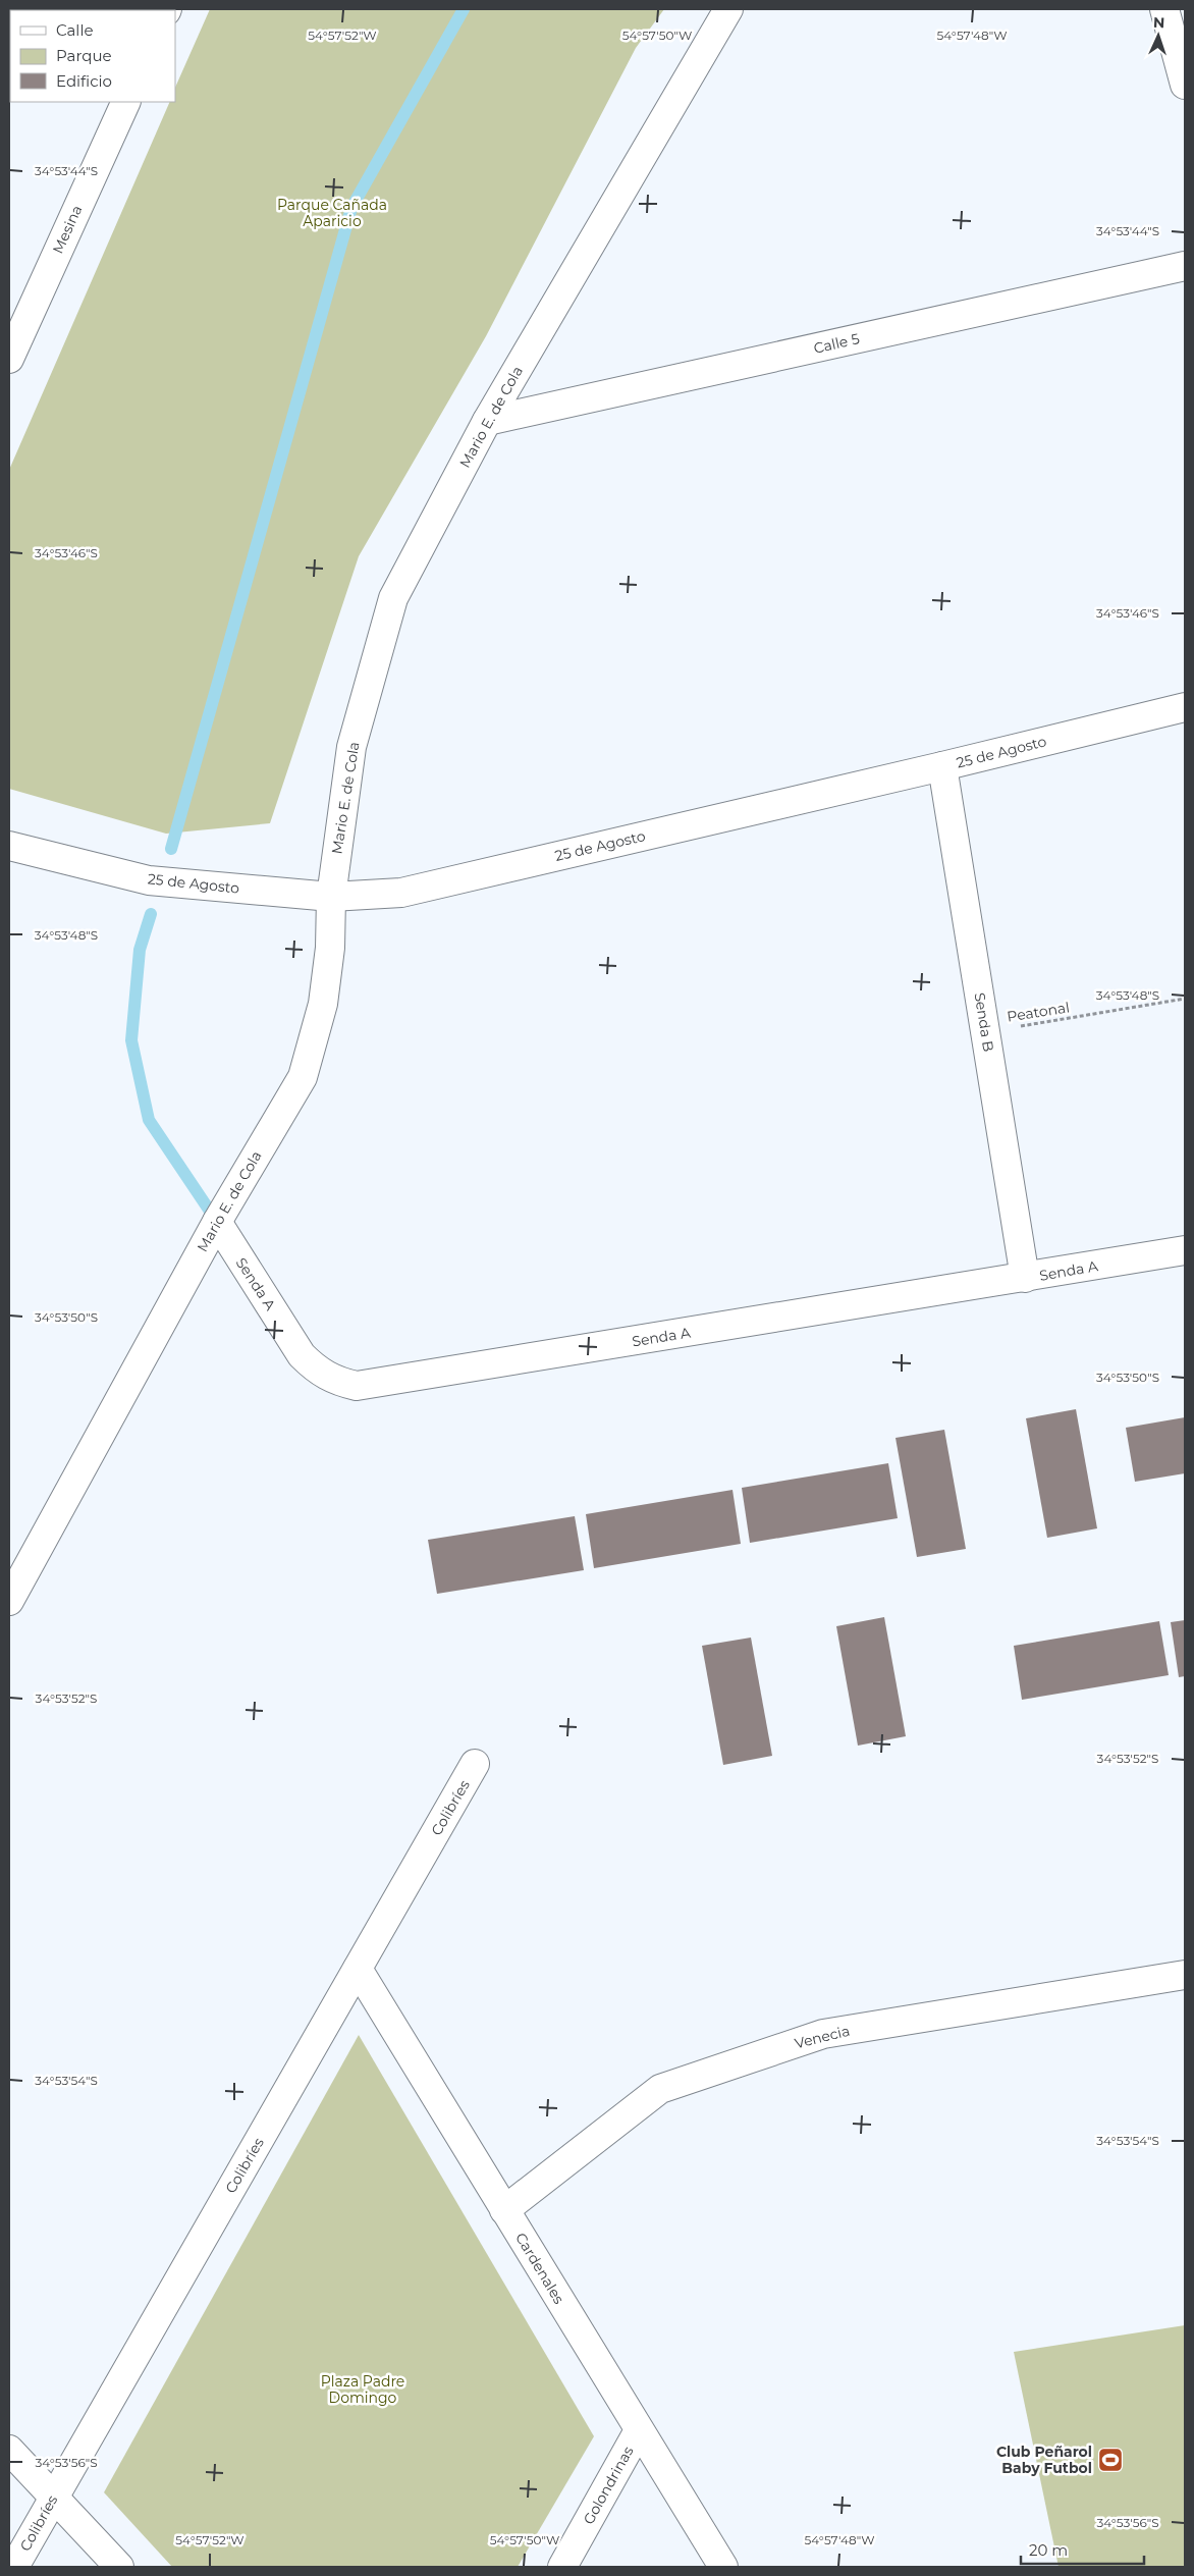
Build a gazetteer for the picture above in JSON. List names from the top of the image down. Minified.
{"streets":{"street":["Mesina","Calle 5","Mario E. de Cola","25 de Agosto","Senda B","Senda A","Colibríes","Venecia","Cardenales","Golondrinas"],"path":["Peatonal"]},"crossings":[["Calle 5","Mario E. de Cola"],["Mario E. de Cola","25 de Agosto"],["Mario E. de Cola","Senda A"],["25 de Agosto","Senda B"],["Peatonal","Senda B"],["Senda B","Senda A"],["Colibríes","Cardenales"],["Venecia","Cardenales"],["Cardenales","Golondrinas"]],"parks":["Parque Cañada Aparicio","Plaza Padre Domingo"],"places":{"sports":["Club Peñarol Baby Futbol"]},"legend":["Calle","Parque","Edificio"],"scale_bar":"20 m","north":"top","coordinates":["54°57'52\"W","54°57'50\"W","54°57'48\"W","34°53'44\"S","34°53'46\"S","34°53'48\"S","34°53'50\"S","34°53'52\"S","34°53'54\"S","34°53'56\"S"]}
